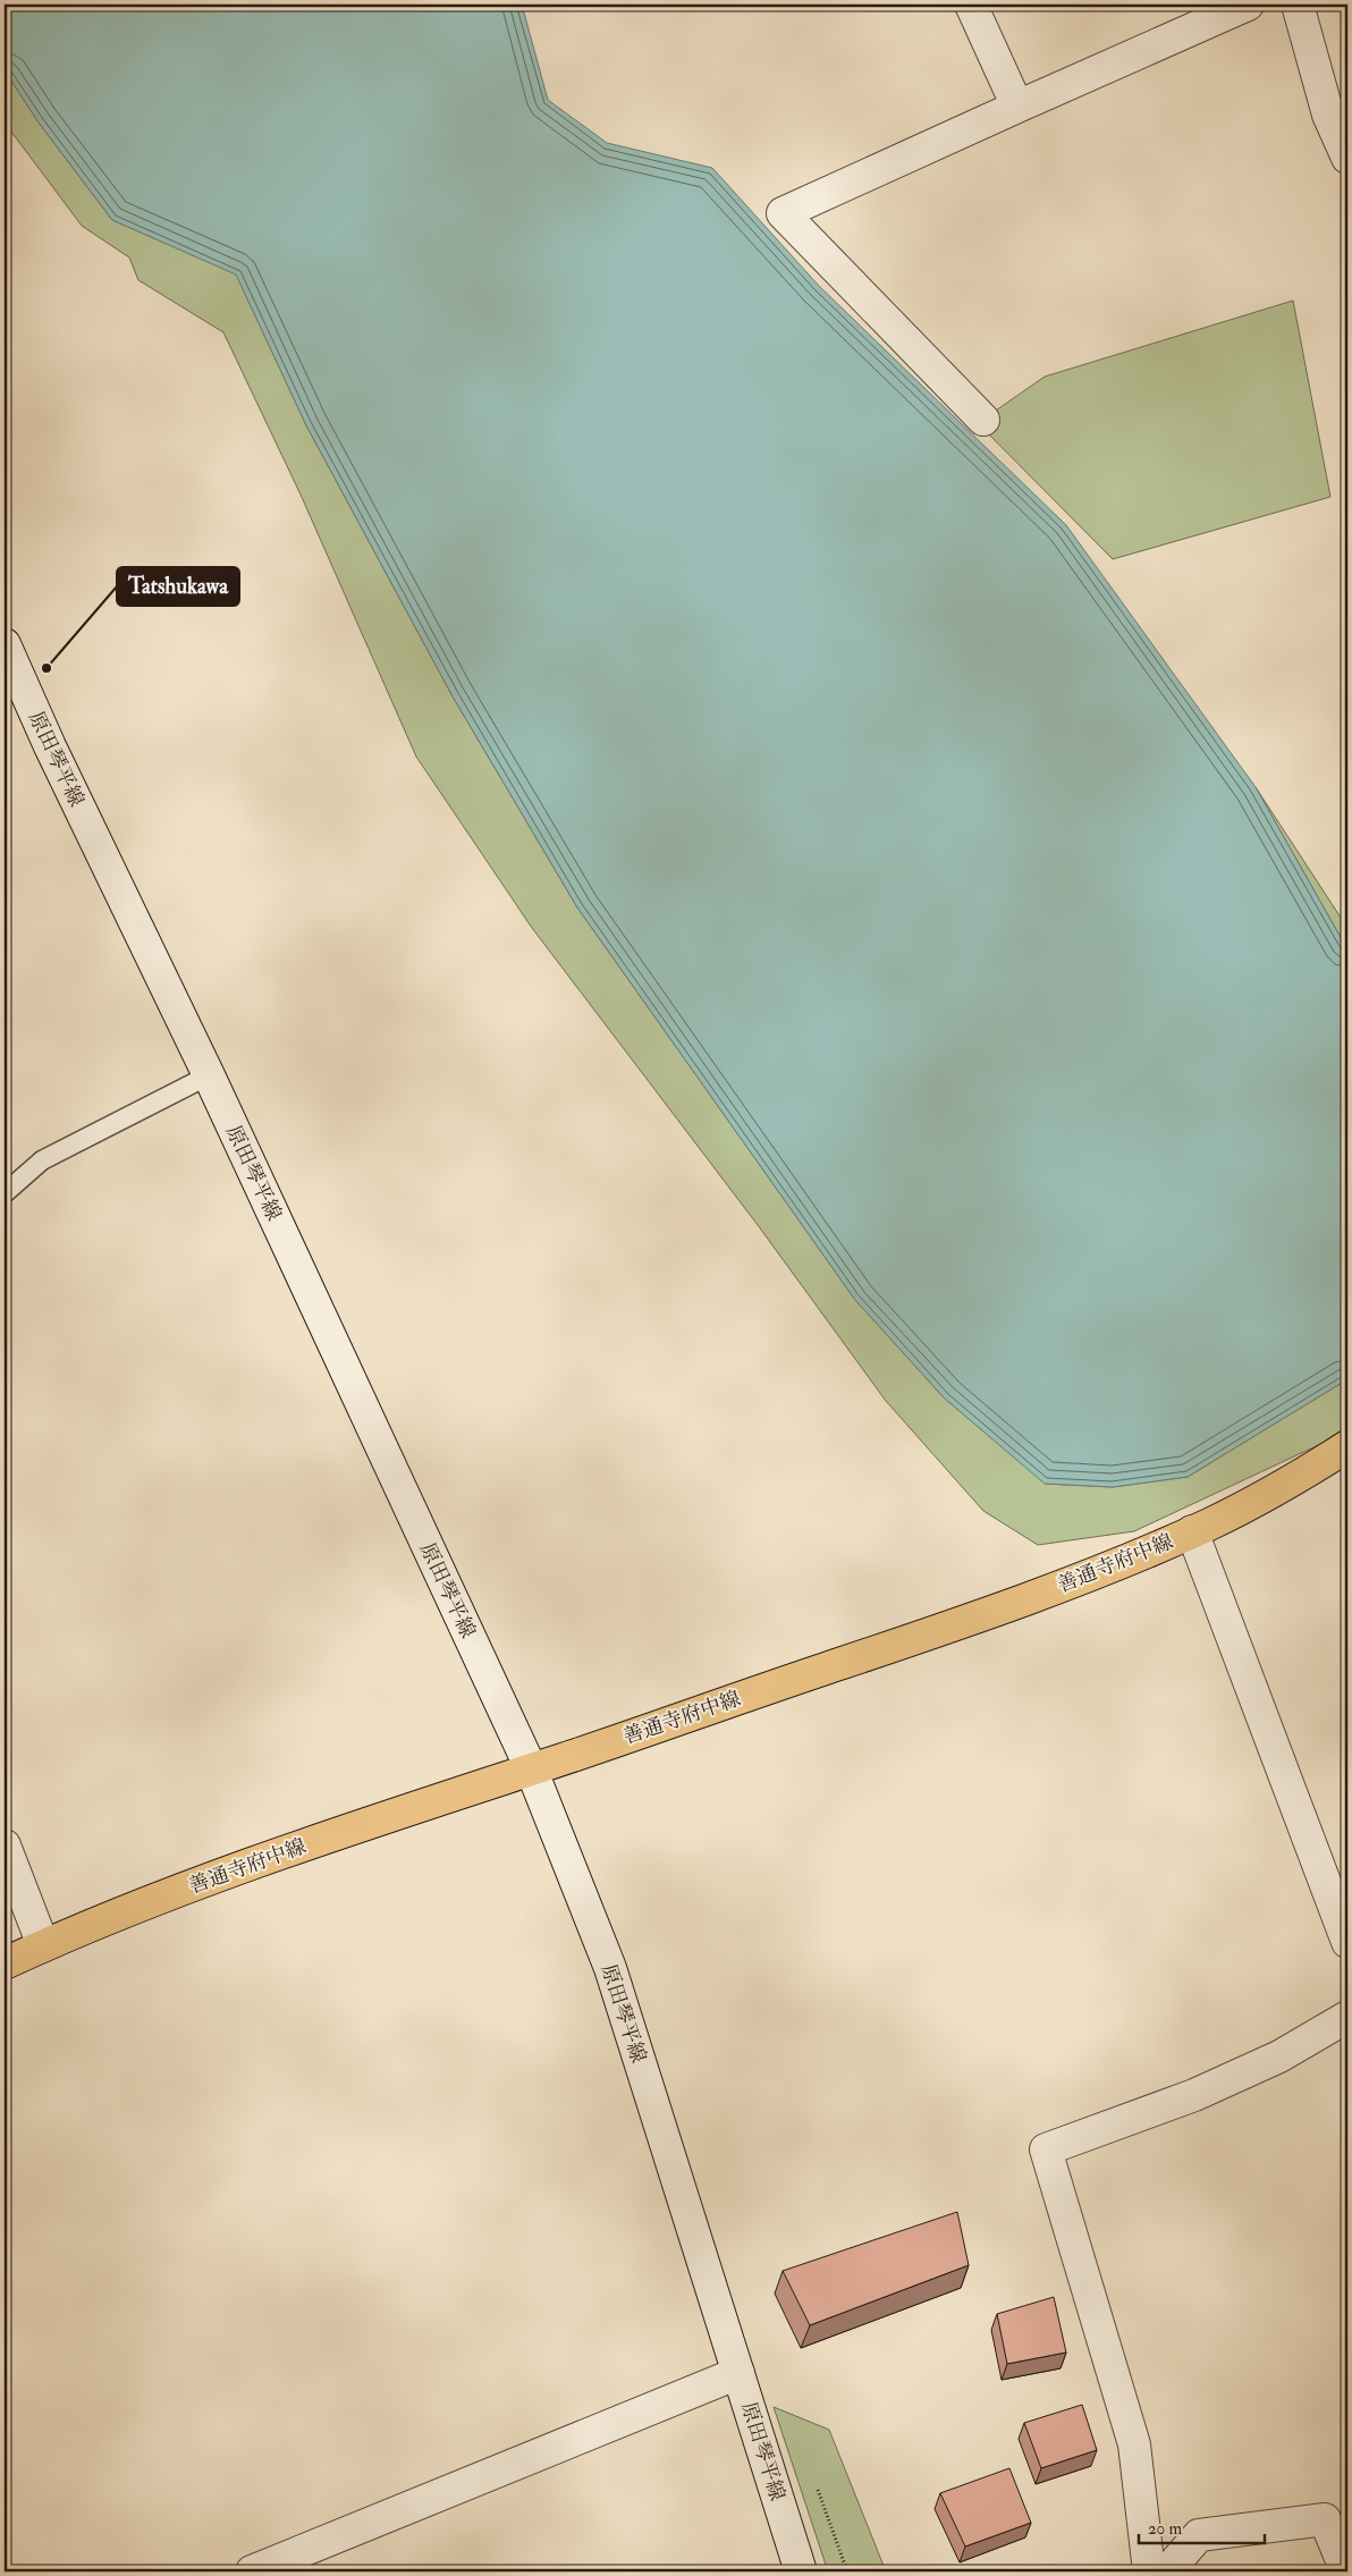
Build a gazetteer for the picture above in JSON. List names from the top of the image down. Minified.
{"streets":{"main road":["善通寺府中線"],"street":["原田琴平線"]},"crossings":[["原田琴平線","善通寺府中線"]],"places":["Tatshukawa"],"scale_bar":"20 m"}
